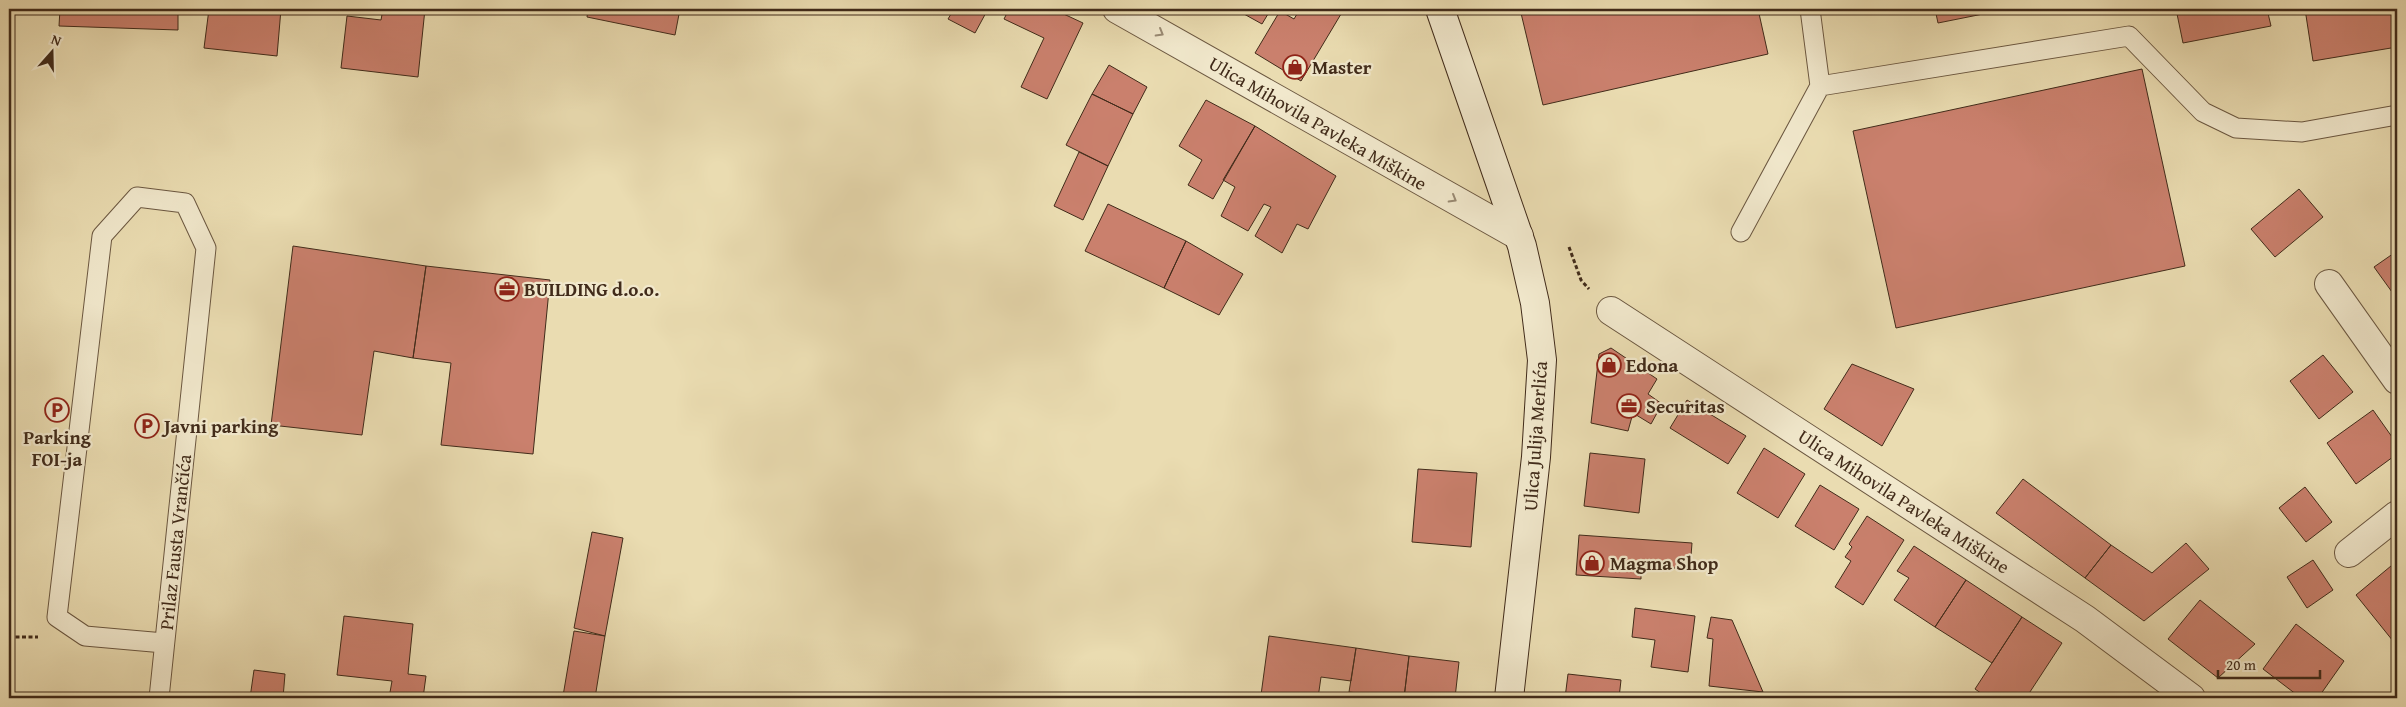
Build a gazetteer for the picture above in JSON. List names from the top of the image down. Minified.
{"streets":{"street":["Ulica Mihovila Pavleka Miškine","Ulica Julija Merlića"],"lane":["Prilaz Fausta Vrančića"]},"crossings":[["Ulica Mihovila Pavleka Miškine","Ulica Julija Merlića"]],"one_way":["Ulica Mihovila Pavleka Miškine"],"places":{"shop":["Master","Edona","Magma Shop"],"office":["BUILDING d.o.o.","Securitas"],"parking":["Parking FOI-ja","Javni parking"]},"scale_bar":"20 m","north":"top"}
